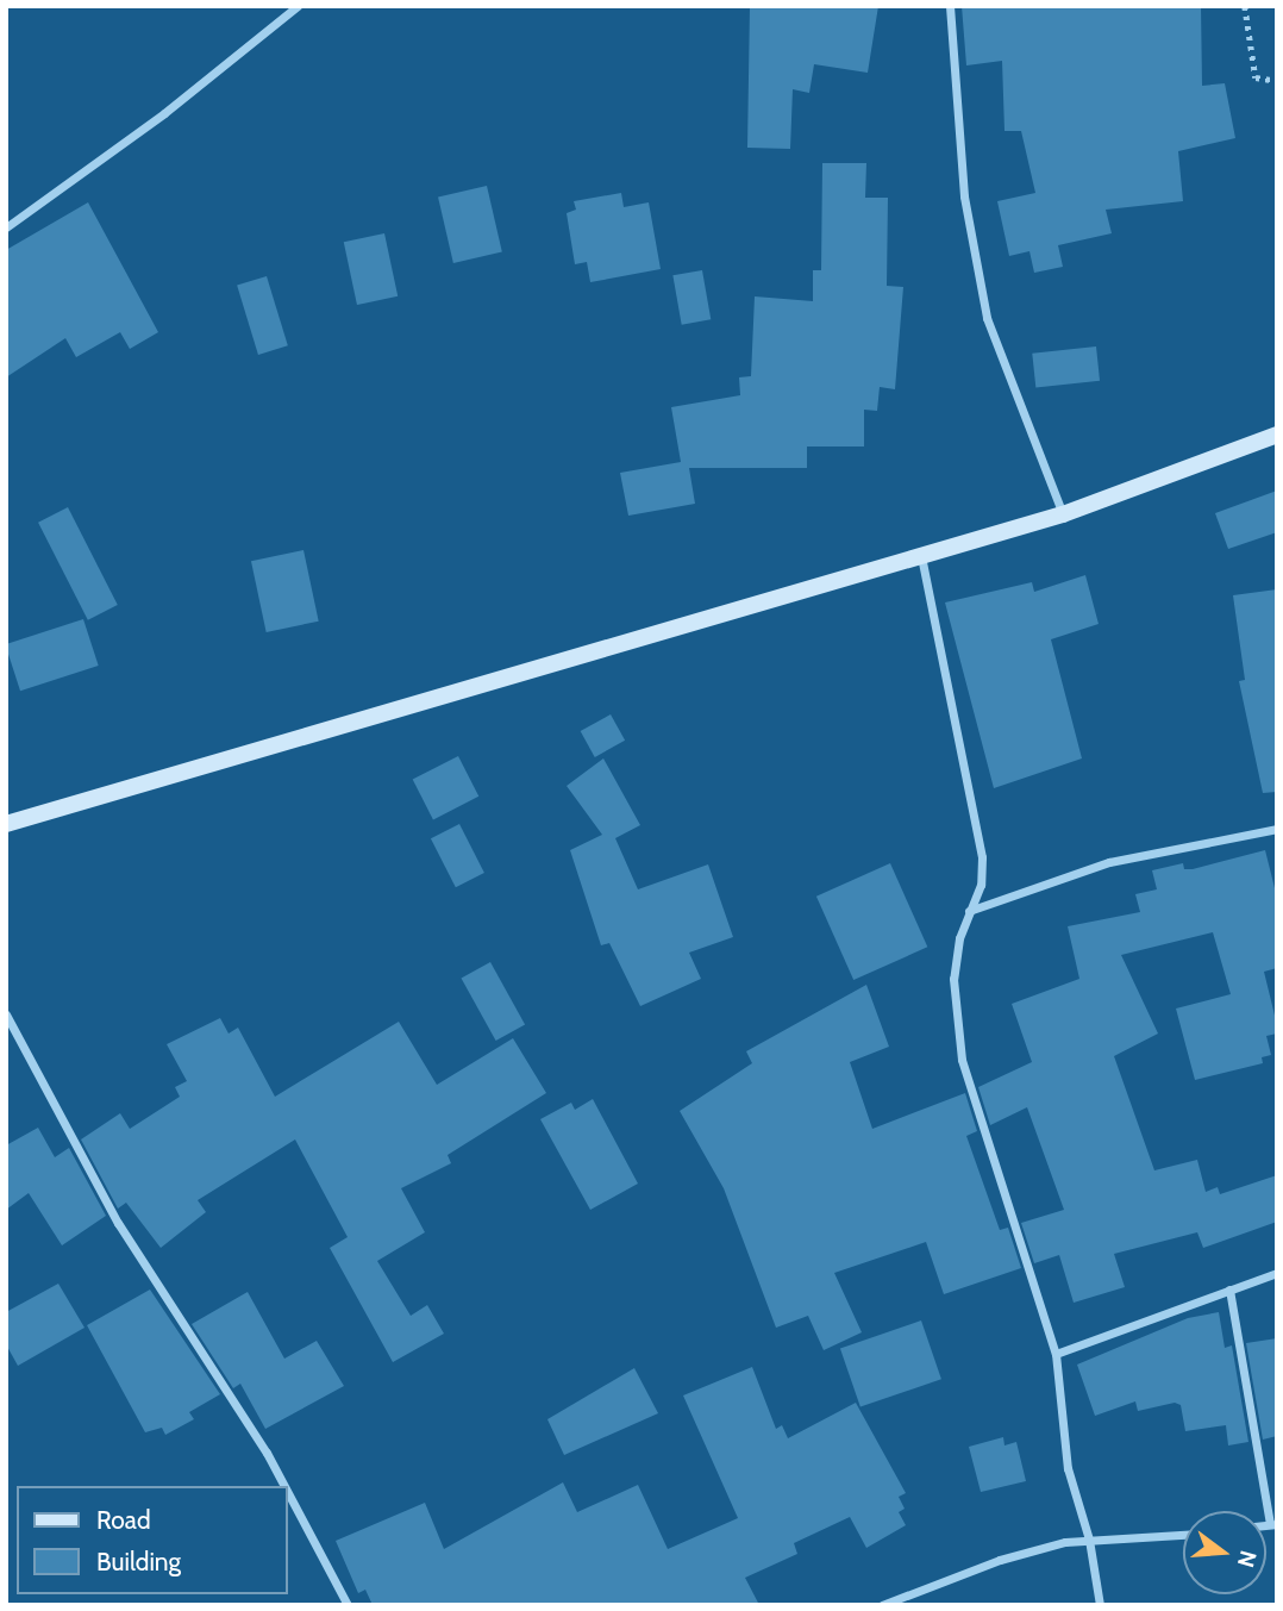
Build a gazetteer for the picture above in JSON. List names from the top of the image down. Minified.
{"legend":["Road","Building"],"north":"right"}
